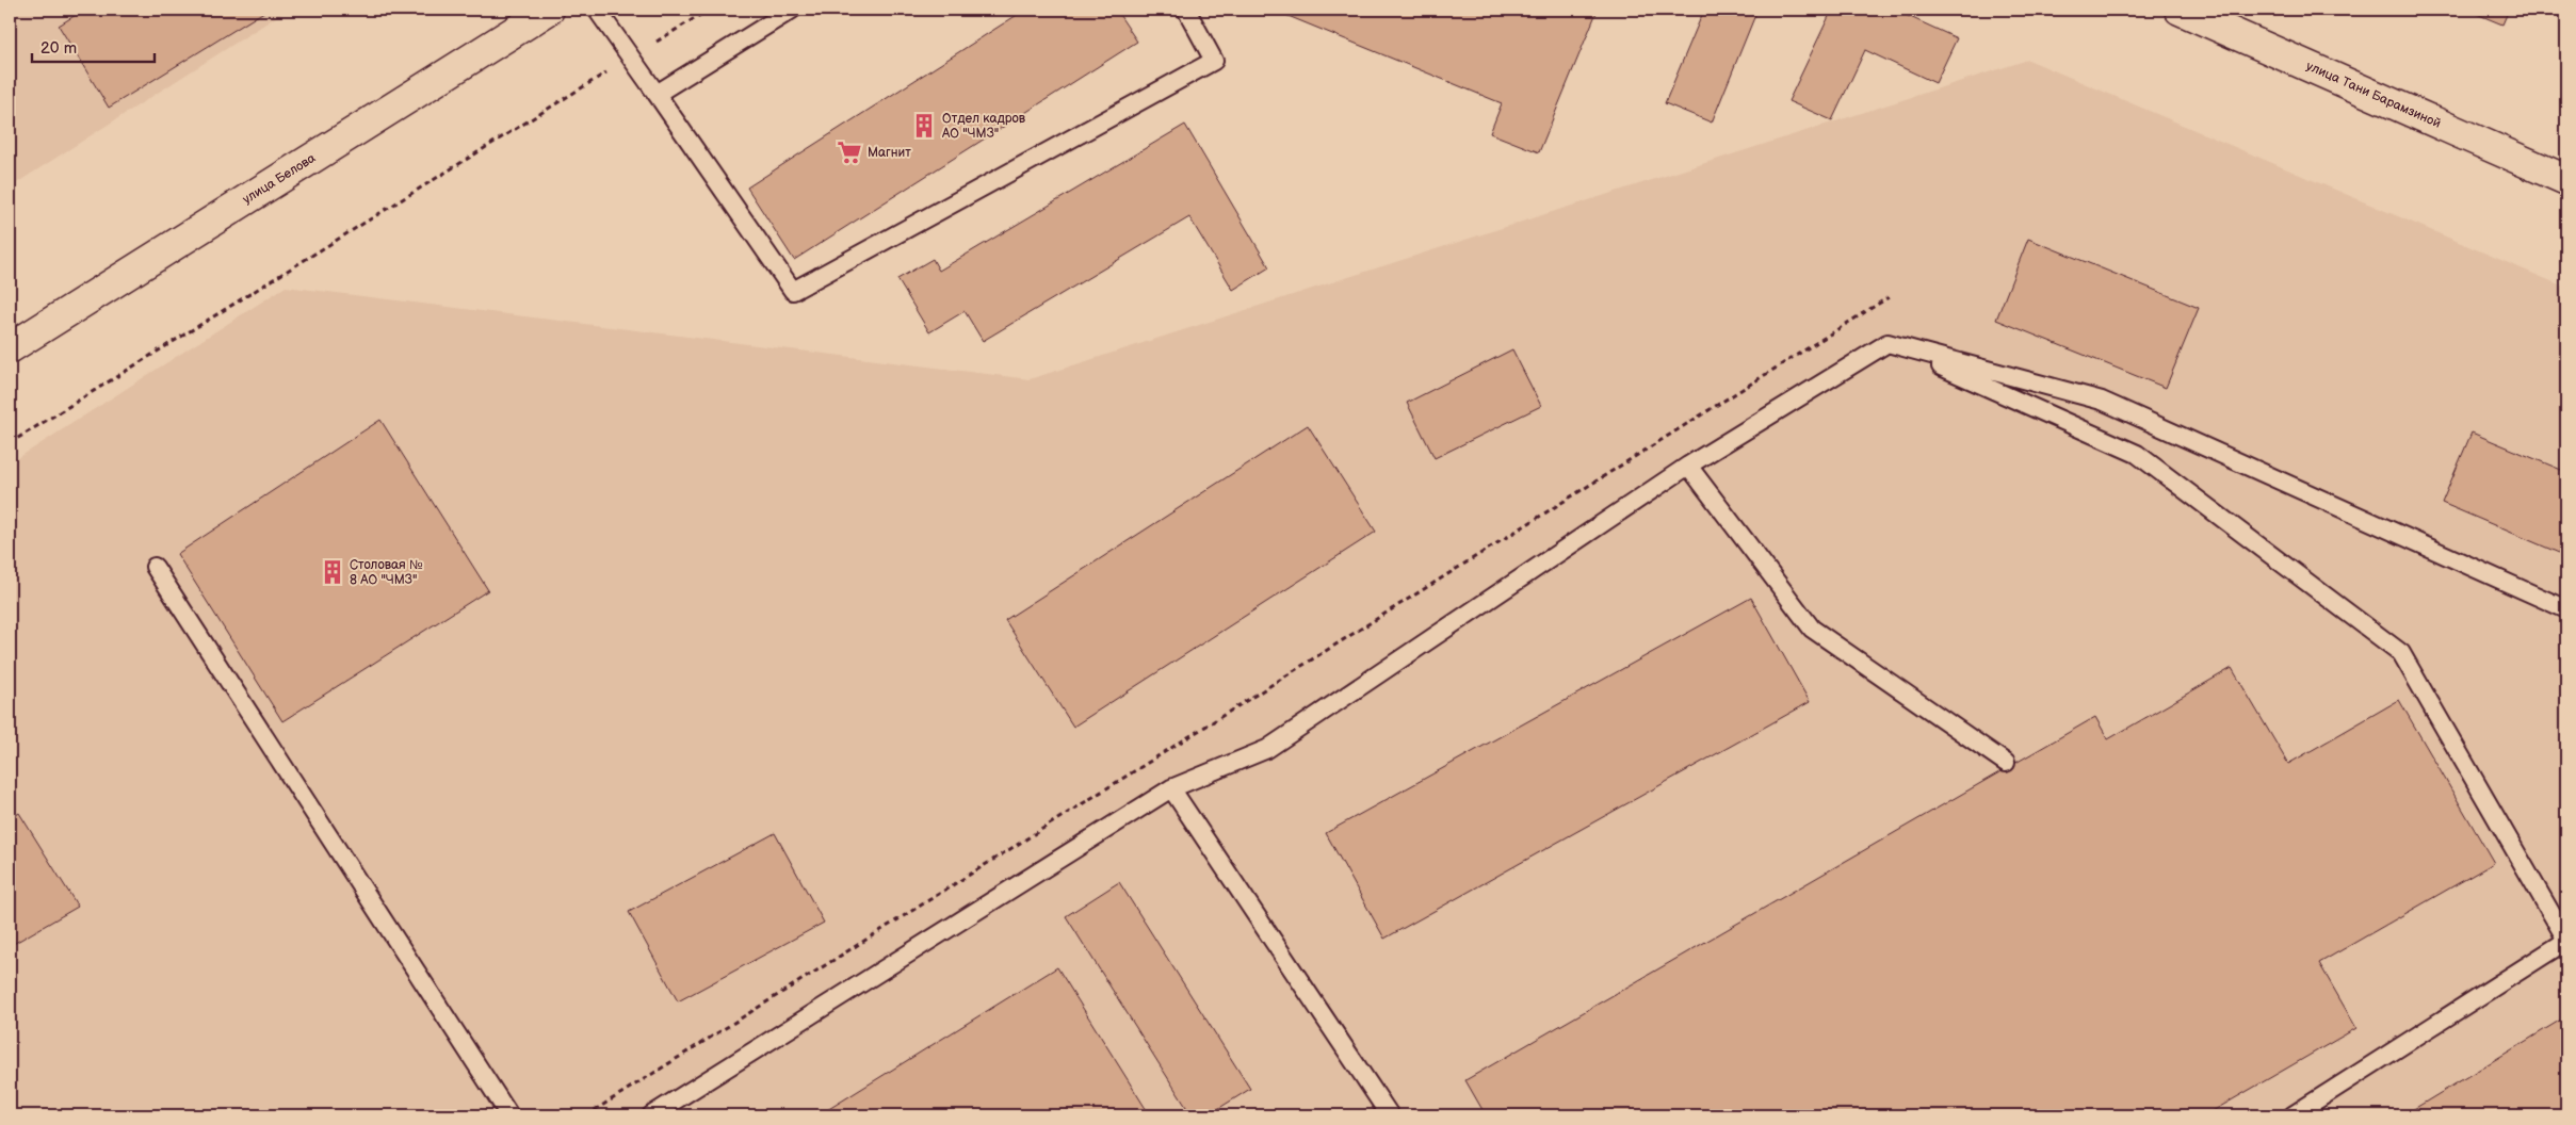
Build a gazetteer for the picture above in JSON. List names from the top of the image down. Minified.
{"streets":{"street":["улица Тани Барамзиной","улица Белова"]},"places":{"building":["Отдел кадров АО \"ЧМЗ\"","Столовая № 8 АО \"ЧМЗ\""],"supermarket":["Магнит"]},"scale_bar":"20 m"}
